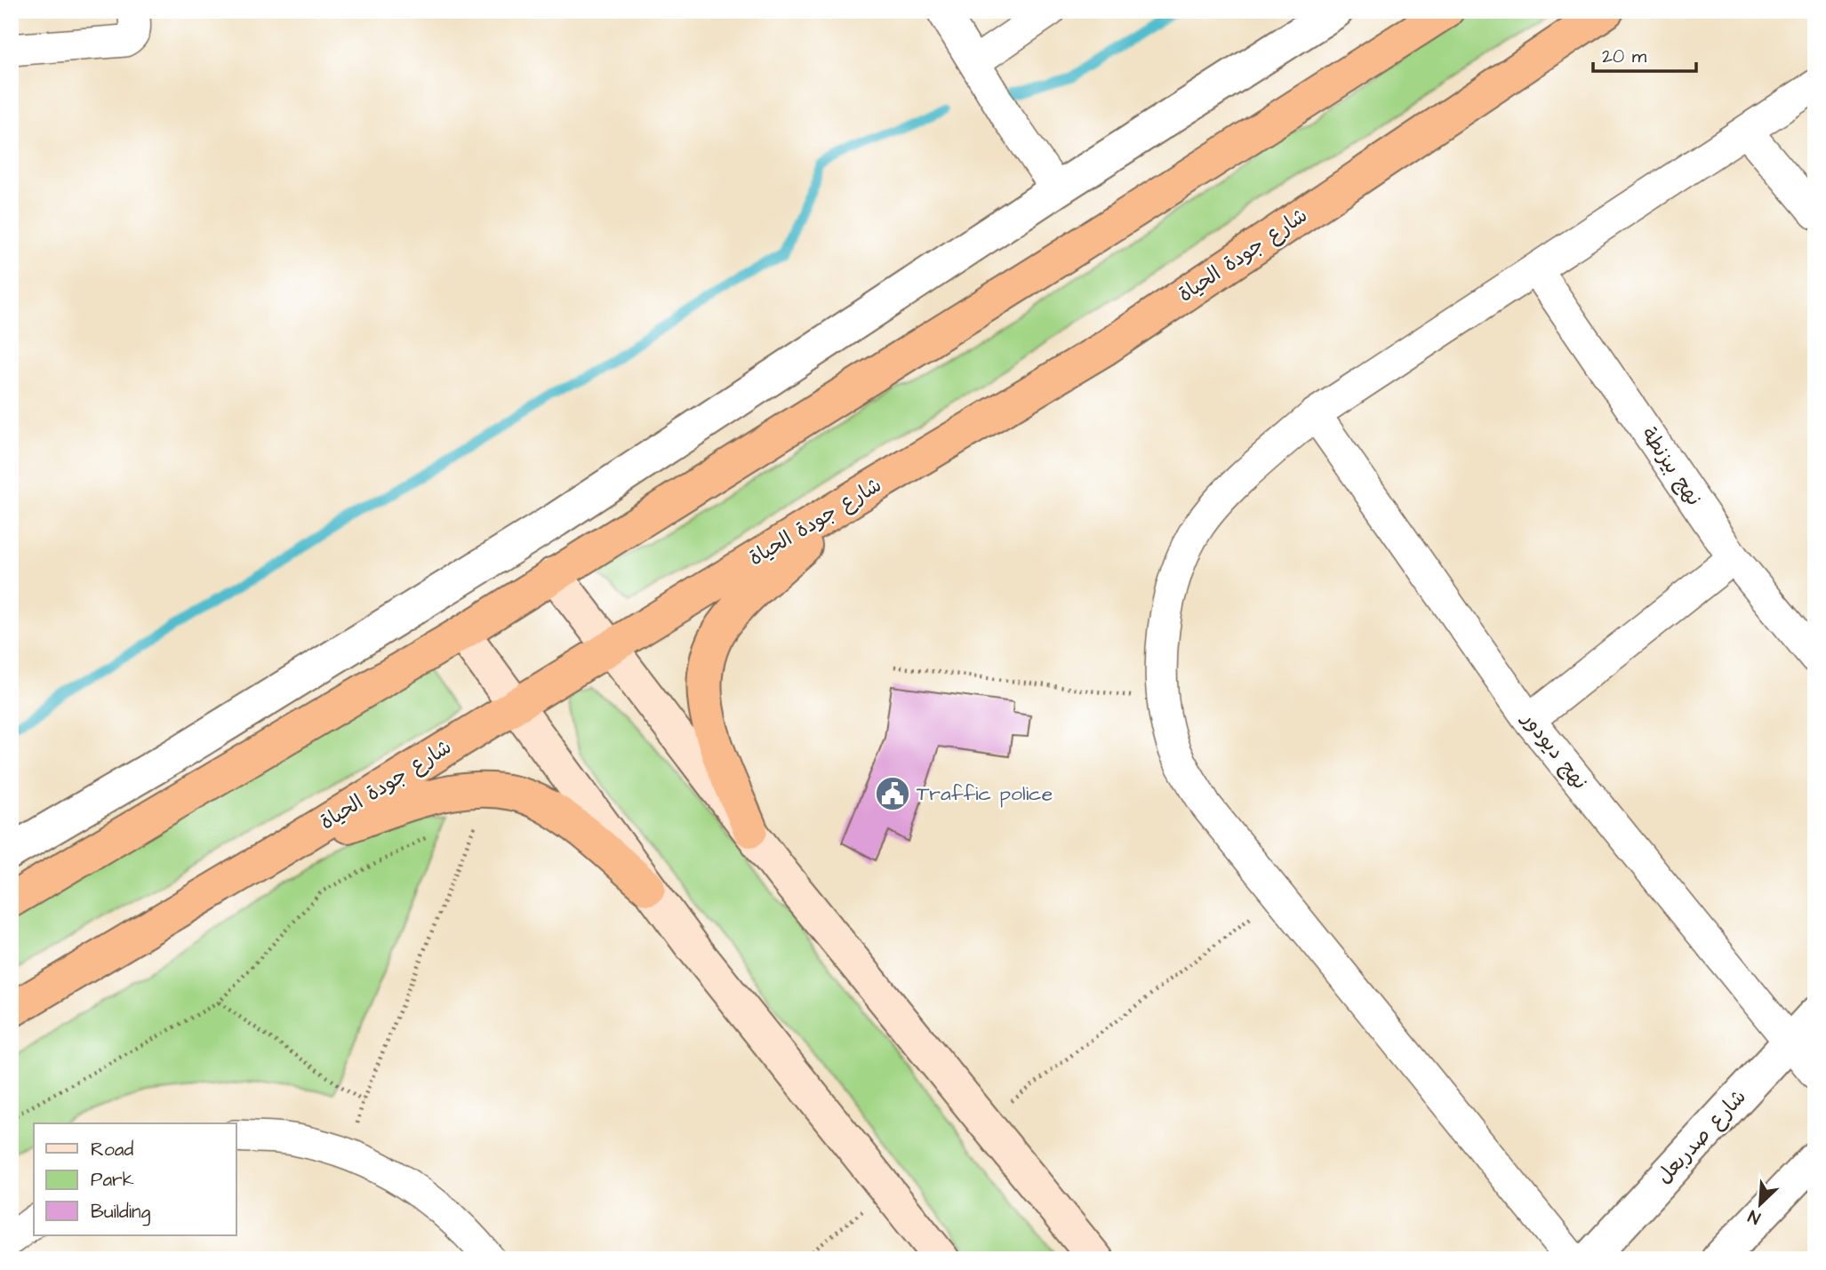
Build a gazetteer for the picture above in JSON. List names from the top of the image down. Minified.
{"streets":{"highway":["شارع جودة الحياة"],"street":["نهج بيزنطة","نهج ديودور","شارع صدربعل"]},"crossings":[["نهج ديودور","شارع صدربعل"]],"places":{"public building":["Traffic police"]},"legend":["Road","Park","Building"],"scale_bar":"20 m","north":"bottom left"}
